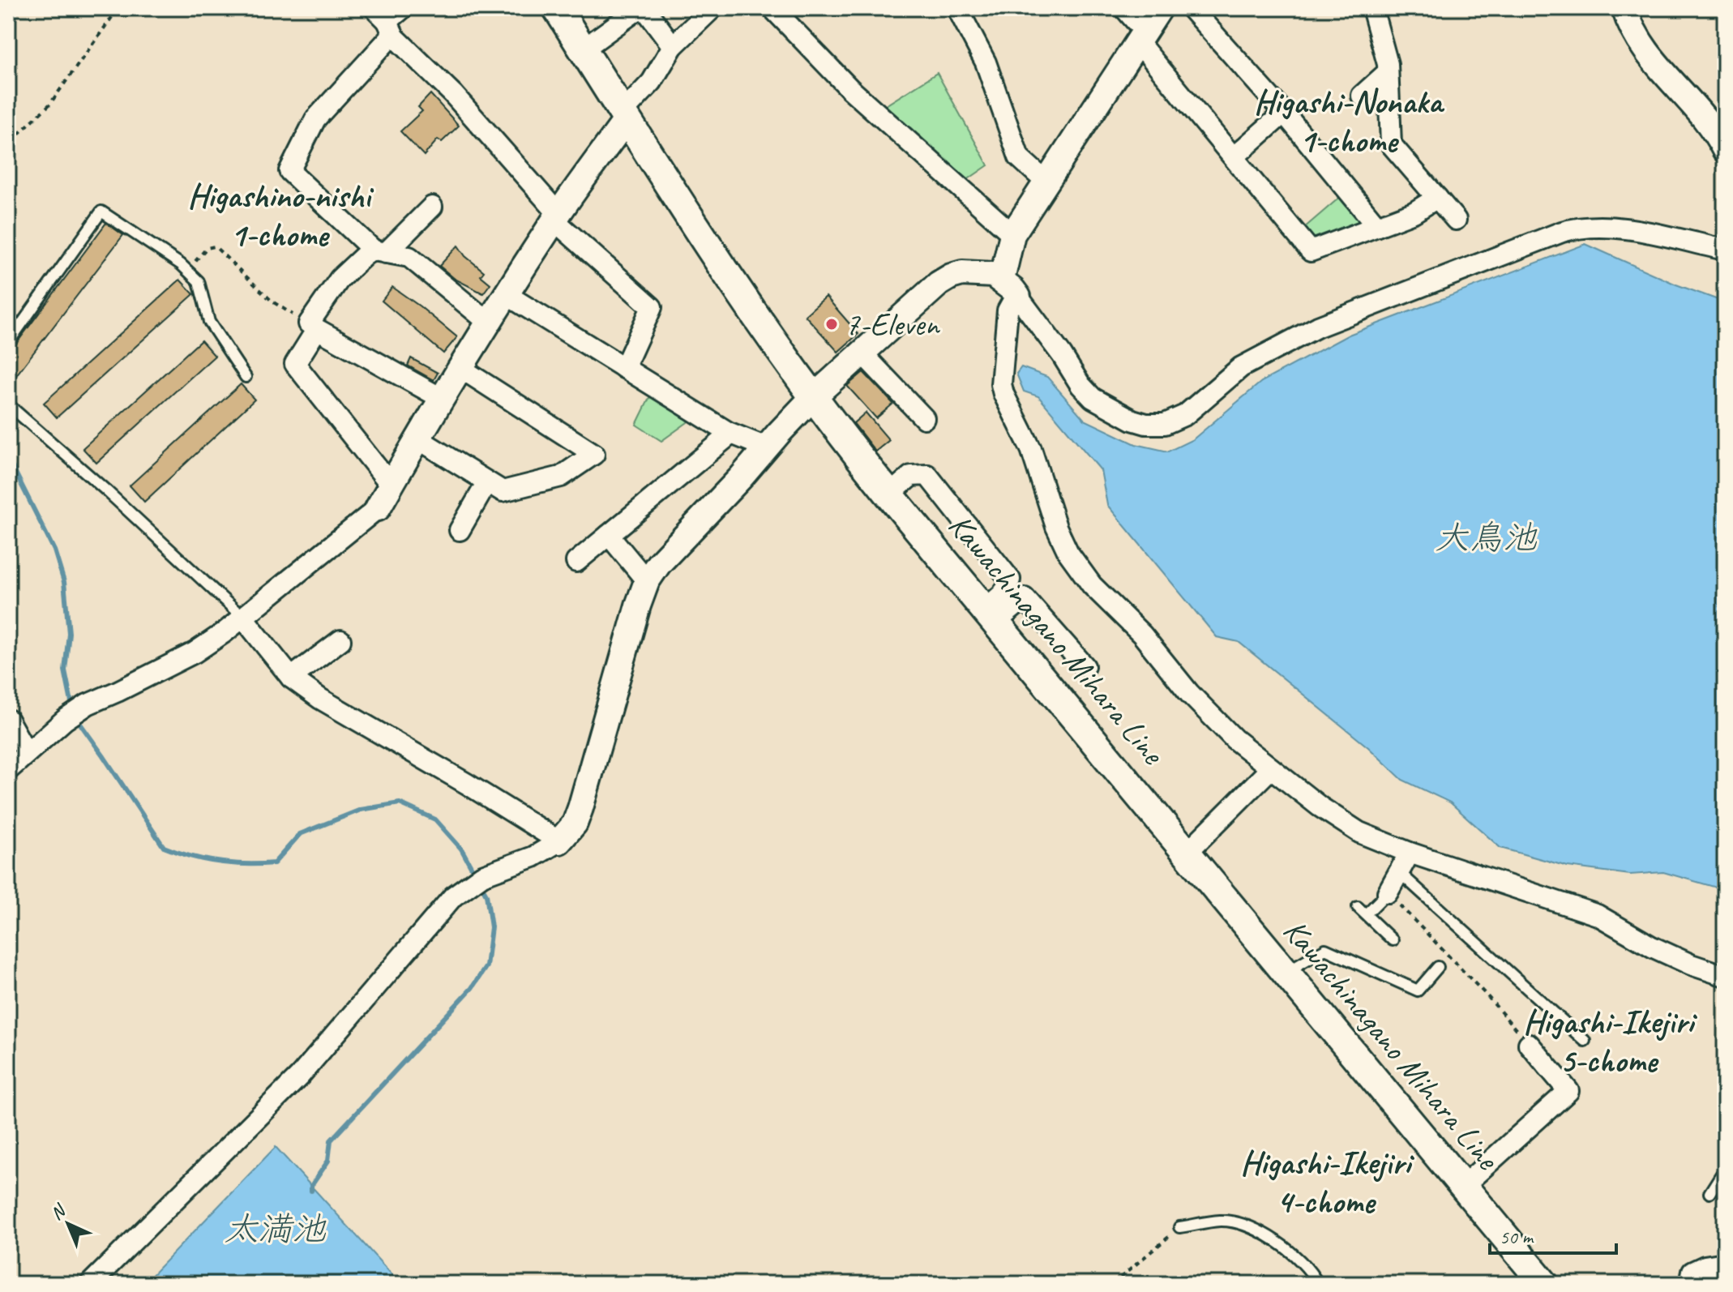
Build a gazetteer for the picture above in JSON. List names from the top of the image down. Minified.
{"streets":{"main road":["Kawachinagano Mihara Line"]},"districts":["Higashi-Nonaka 1-chome","Higashino-nishi 1-chome","Higashi-Ikejiri 5-chome","Higashi-Ikejiri 4-chome"],"water":["大鳥池","太満池"],"places":["7-Eleven"],"scale_bar":"50 m","north":"top left"}
